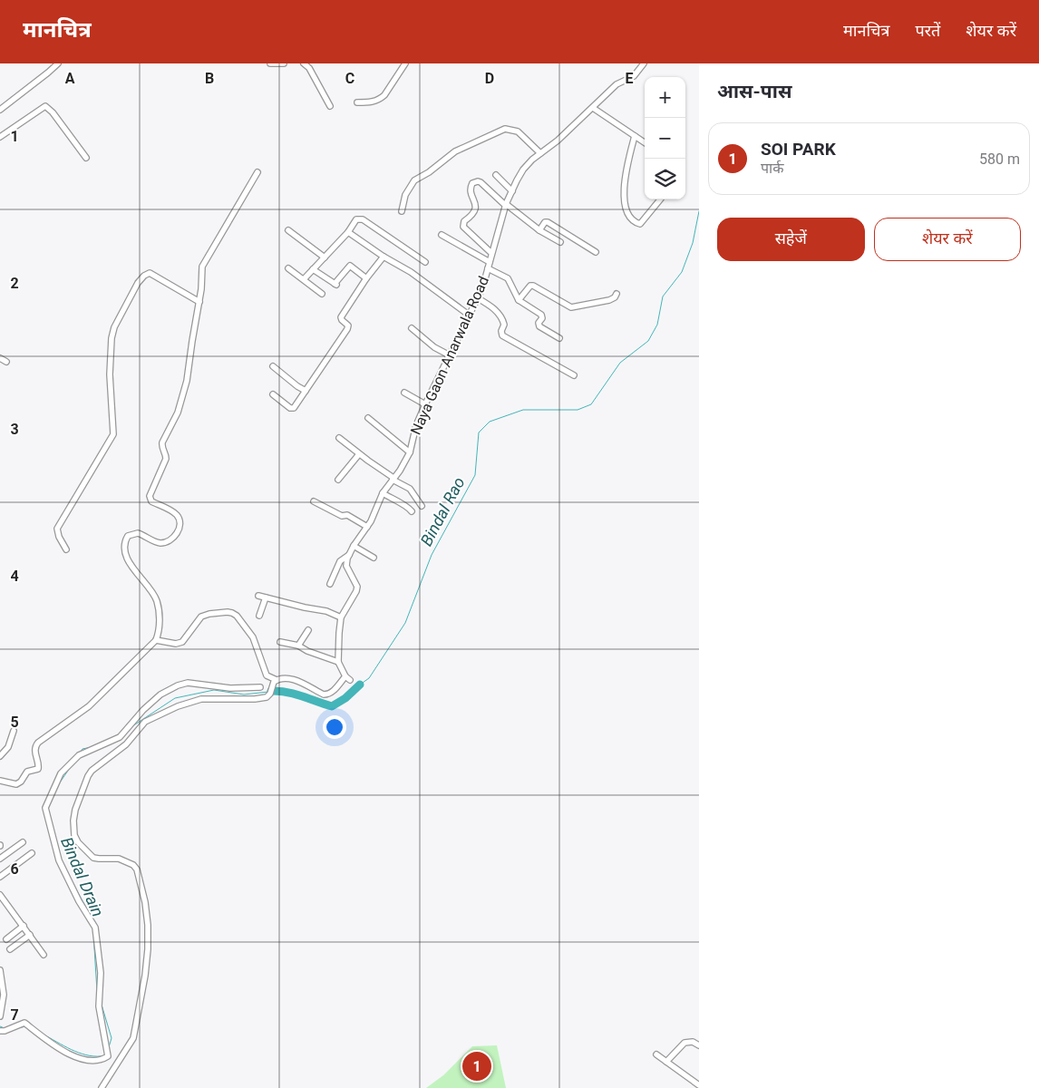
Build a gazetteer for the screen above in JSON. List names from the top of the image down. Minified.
{"streets":{"street":["Naya Gaon Anarwala Road"]},"water":["Bindal Rao","Bindal Drain"],"page":{"header":"मानचित्र","nav":["मानचित्र","परतें","शेयर करें"],"heading":"आस-पास","map_buttons":["+","−"],"list":[{"mark":"1","name":"SOI PARK","note":"पार्क","value":"580 m"}],"buttons":["सहेजें","शेयर करें"],"pins":"1"},"grid":{"columns":["A","B","C","D","E"],"rows":["1","2","3","4","5","6","7"]}}
